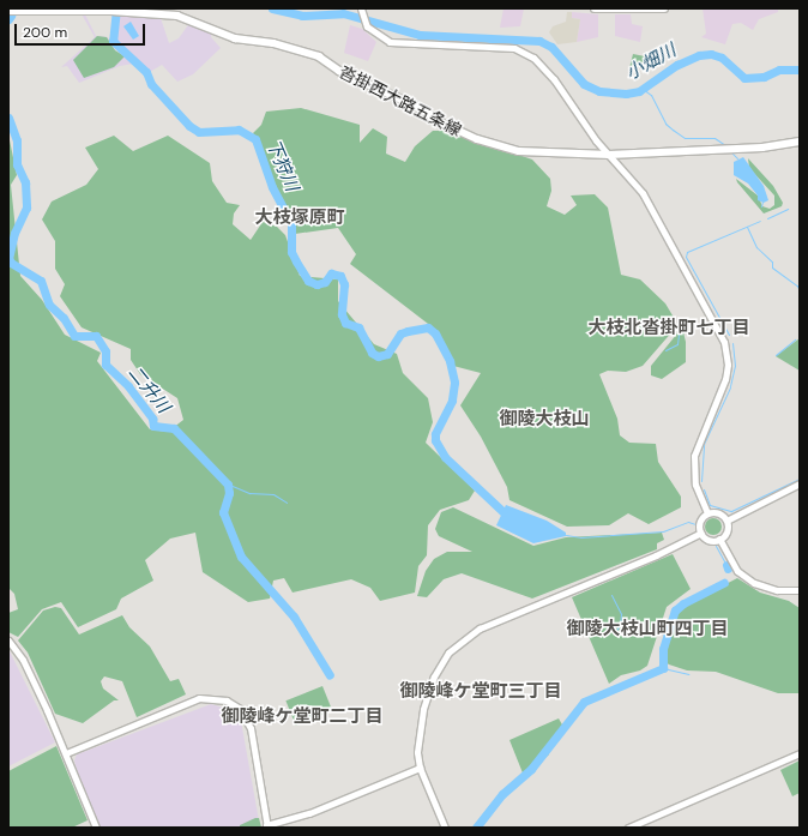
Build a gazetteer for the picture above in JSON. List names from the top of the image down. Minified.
{"streets":{"main road":["沓掛西大路五条線"]},"districts":["大枝塚原町","大枝北沓掛町七丁目","御陵大枝山","御陵大枝山町四丁目","御陵峰ケ堂町三丁目","御陵峰ケ堂町二丁目"],"water":["小畑川","下狩川","二升川"],"scale_bar":"200 m"}
